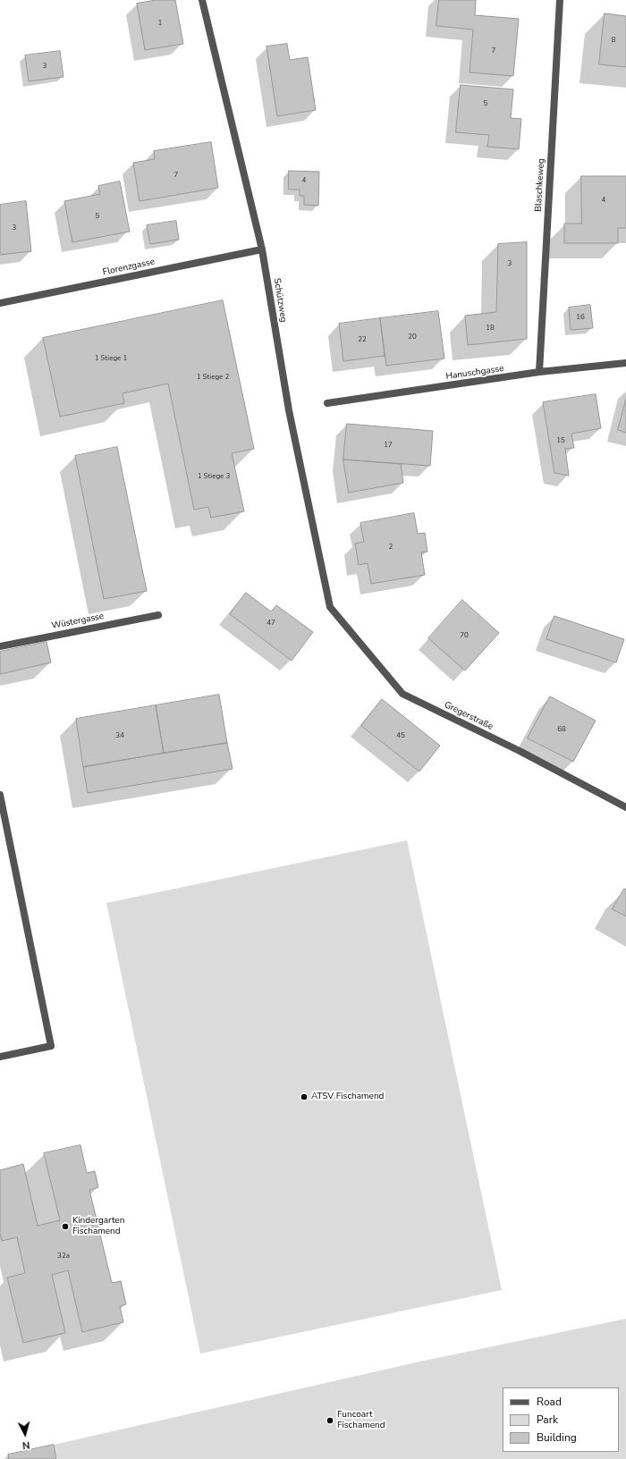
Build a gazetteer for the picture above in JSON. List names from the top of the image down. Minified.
{"streets":{"street":["Blaschkeweg","Florenzgasse","Schützweg","Hanuschgasse","Wüstergasse","Gregerstraße"]},"crossings":[["Blaschkeweg","Hanuschgasse"],["Florenzgasse","Schützweg"],["Schützweg","Gregerstraße"]],"places":["ATSV Fischamend","Kindergarten Fischamend","Funcoart Fischamend"],"house_numbers":["1","8","7","3","5","7","4","4","5","3","3","16","18","20","22","1 Stiege 1","1 Stiege 2","15","17","1 Stiege 3","2","47","70","68","34","45","32a"],"legend":["Road","Park","Building"],"north":"bottom"}
